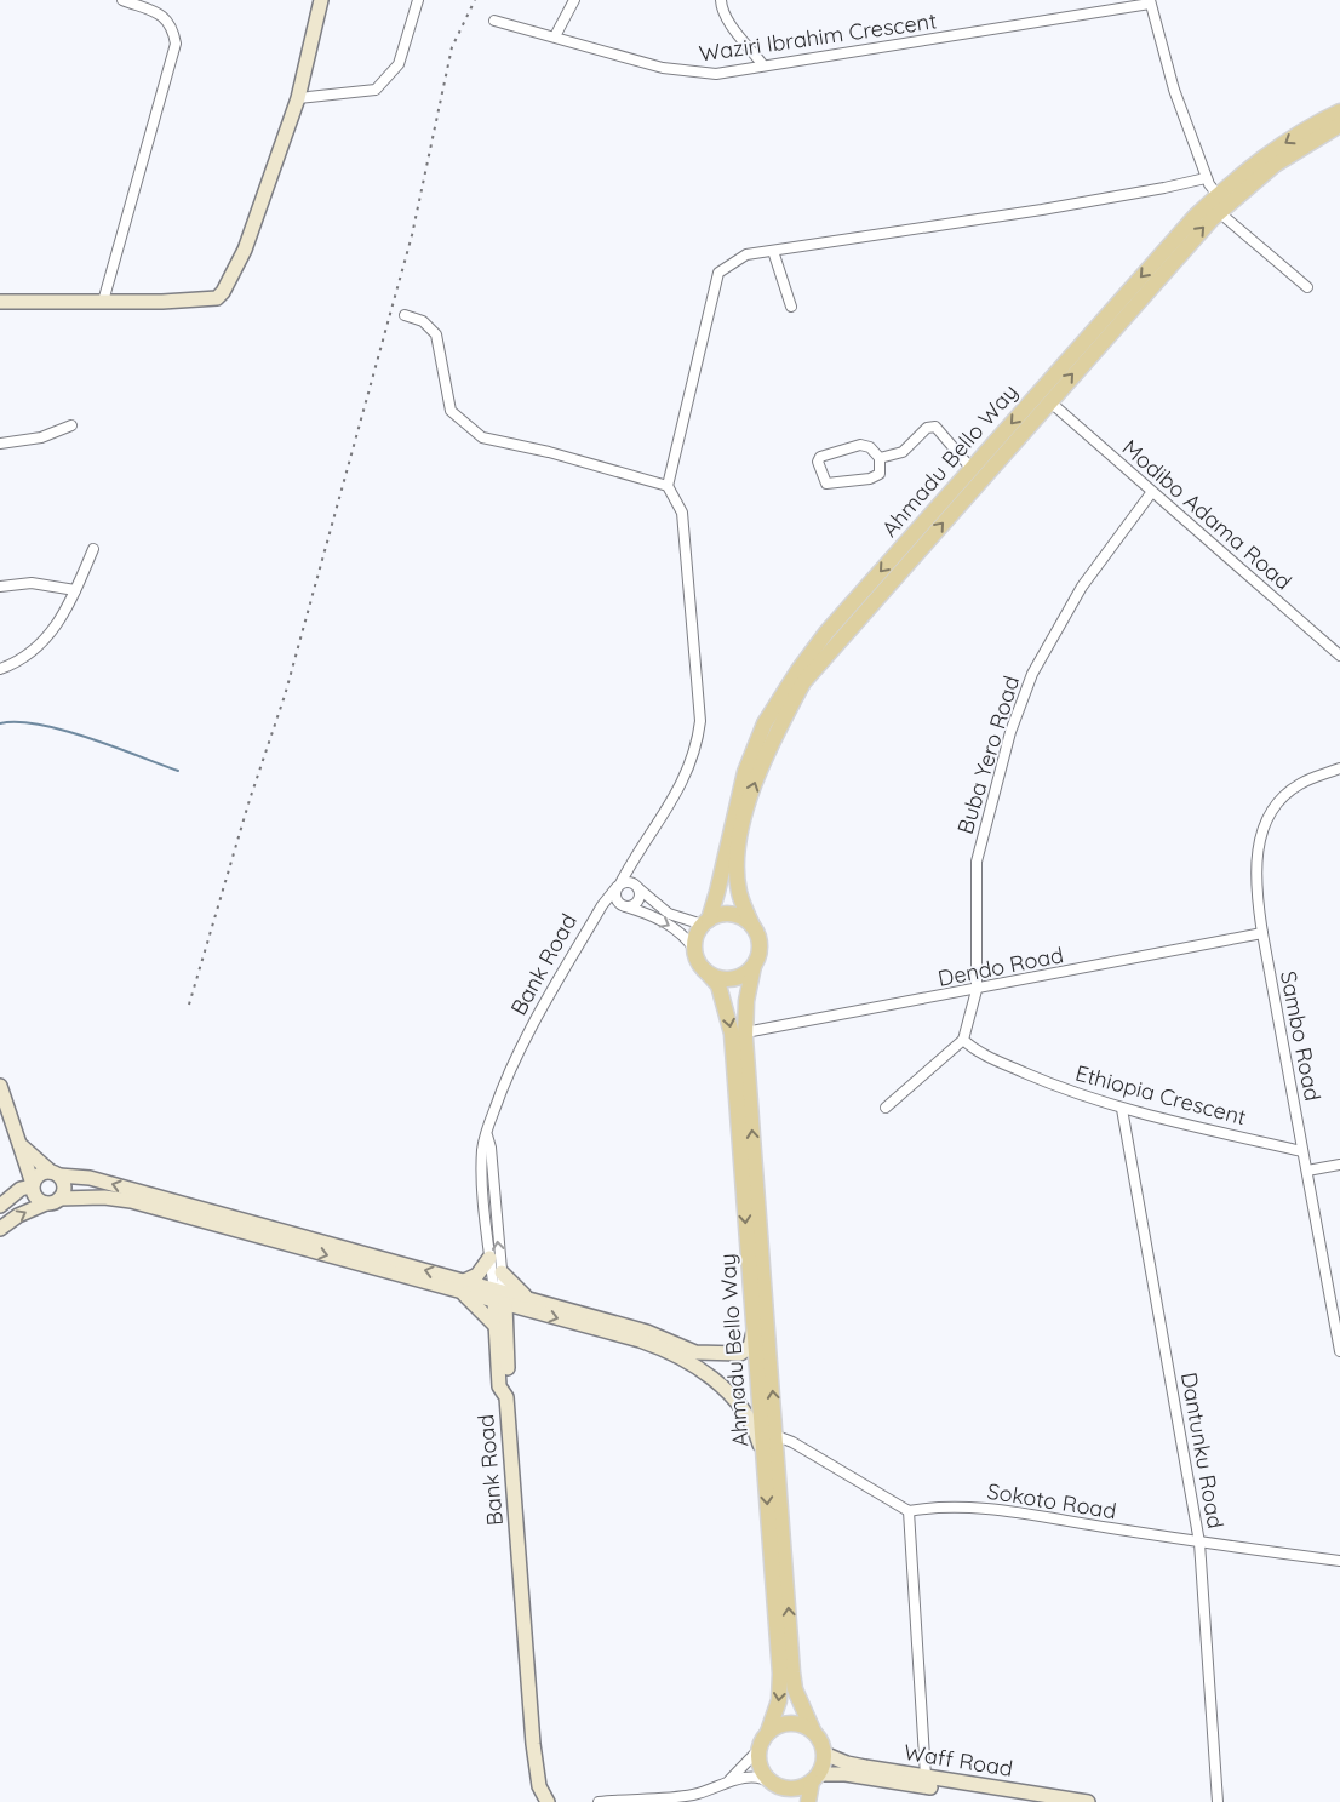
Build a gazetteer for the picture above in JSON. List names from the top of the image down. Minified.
{"streets":{"main road":["Ahmadu Bello Way"],"street":["Waziri Ibrahim Crescent","Modibo Adama Road","Buba Yero Road","Bank Road","Dendo Road","Sambo Road","Ethiopia Crescent","Dantunku Road","Sokoto Road","Waff Road"]},"crossings":[["Ahmadu Bello Way","Modibo Adama Road"],["Ahmadu Bello Way","Dendo Road"],["Ahmadu Bello Way","Waff Road"],["Modibo Adama Road","Buba Yero Road"],["Buba Yero Road","Dendo Road"],["Dendo Road","Sambo Road"],["Sambo Road","Ethiopia Crescent"],["Ethiopia Crescent","Dantunku Road"],["Dantunku Road","Sokoto Road"]]}
